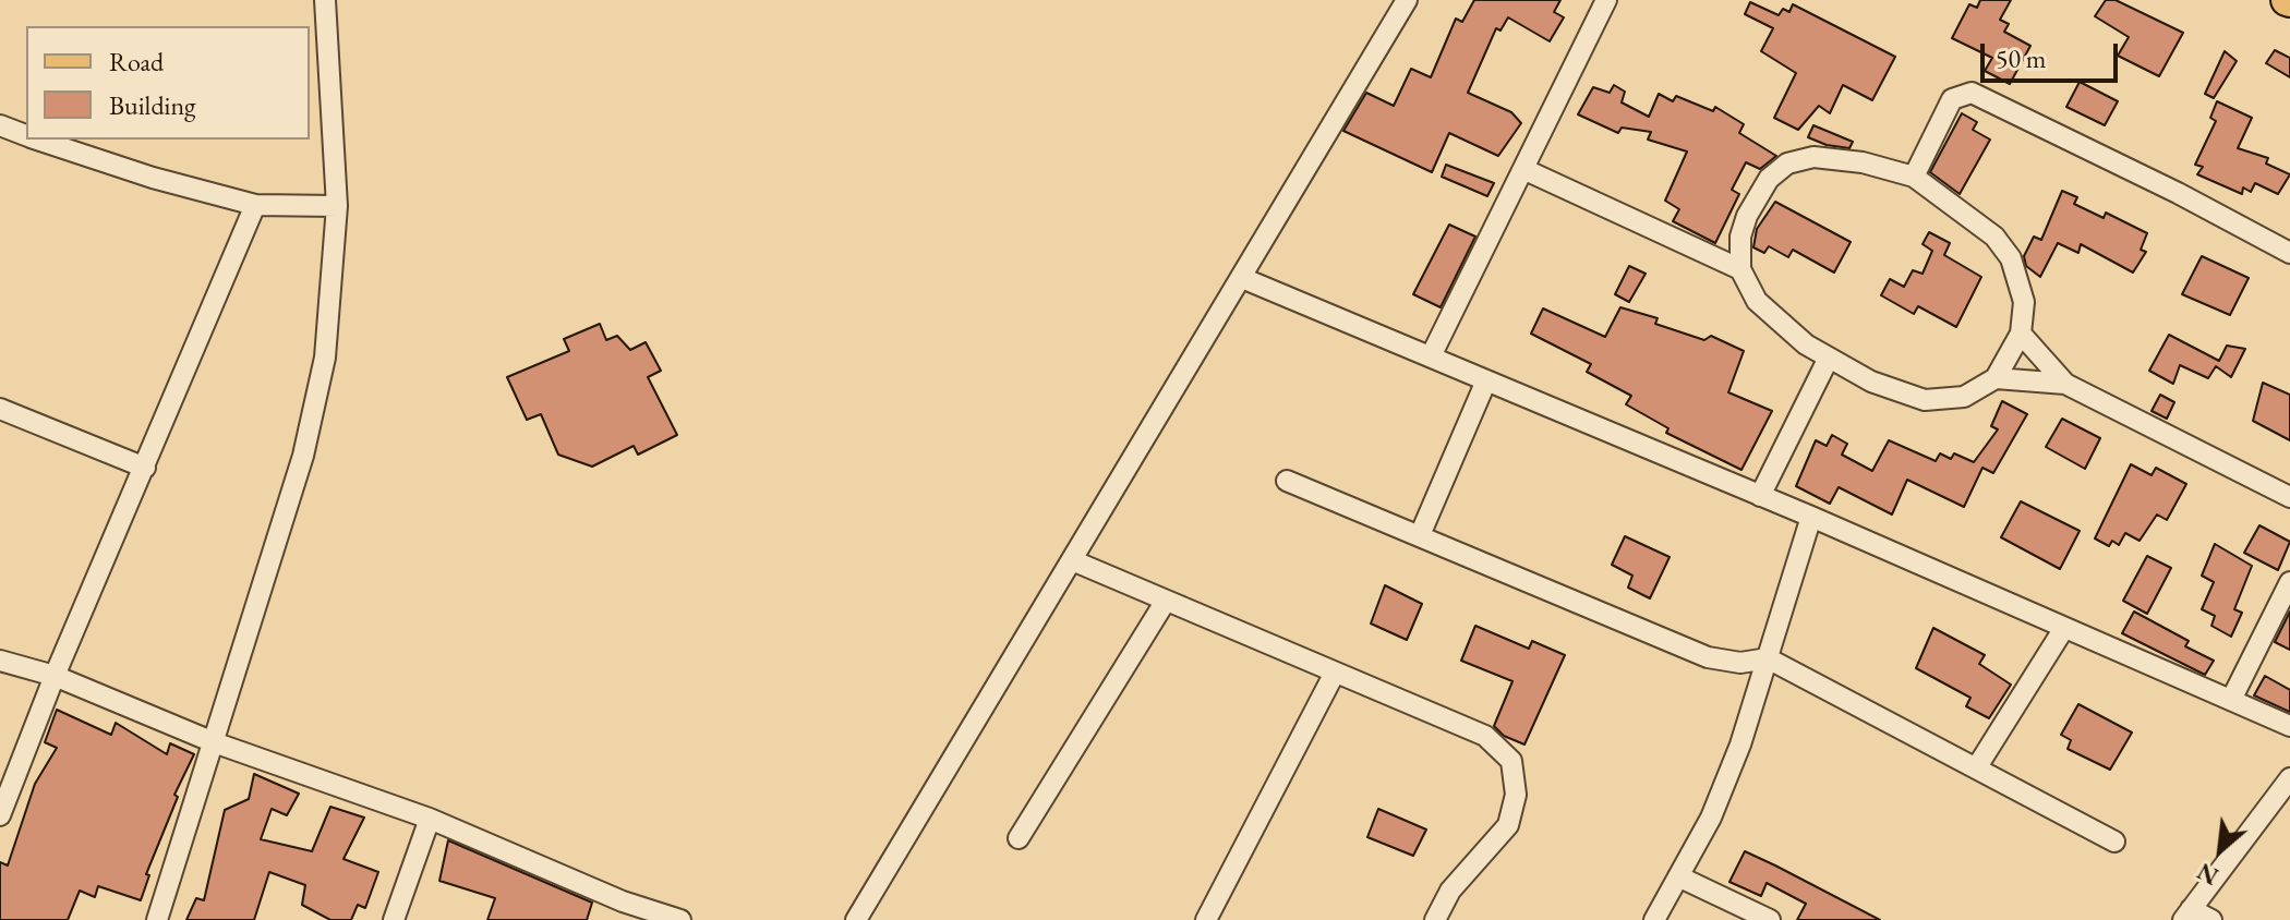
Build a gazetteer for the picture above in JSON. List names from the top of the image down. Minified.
{"legend":["Road","Building"],"scale_bar":"50 m","north":"bottom left"}
